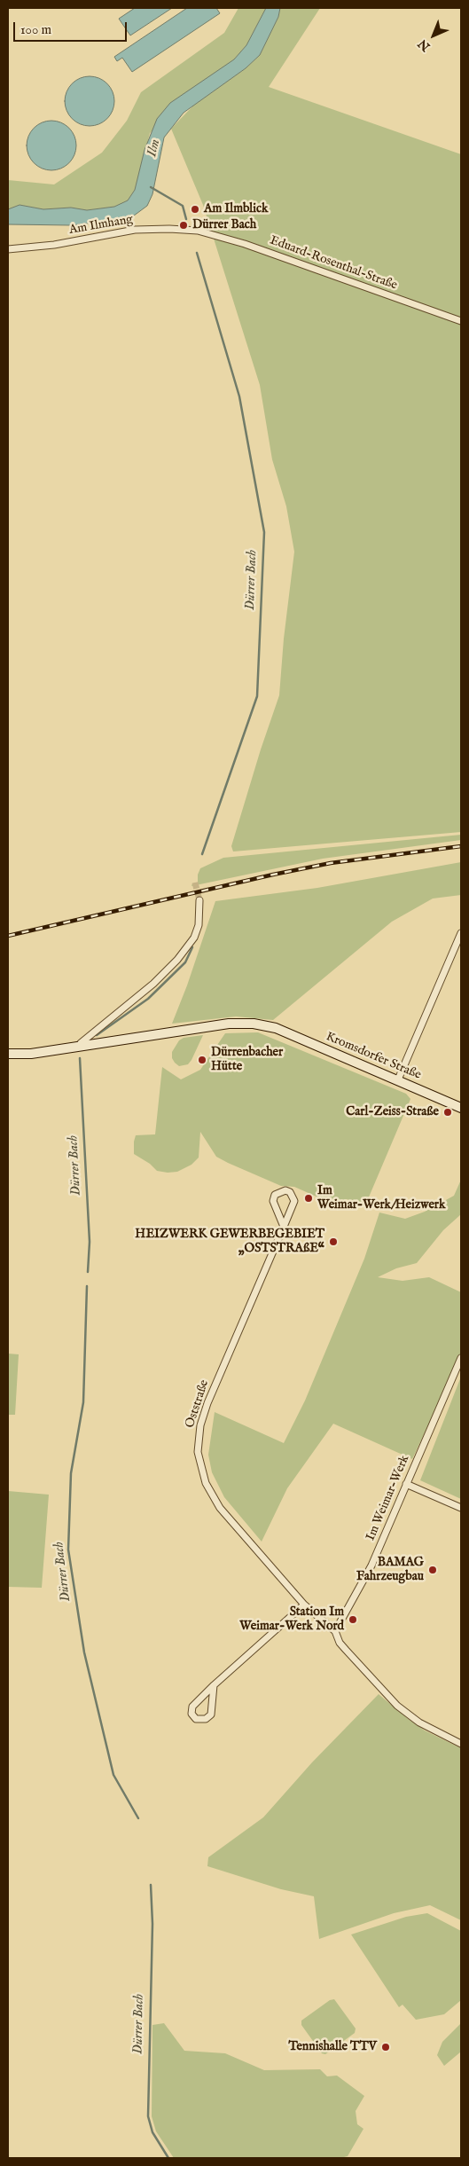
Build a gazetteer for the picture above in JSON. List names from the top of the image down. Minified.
{"streets":{"street":["Am Ilmhang","Eduard-Rosenthal-Straße","Kromsdorfer Straße","Oststraße","Im Weimar-Werk"]},"crossings":[["Am Ilmhang","Eduard-Rosenthal-Straße"],["Oststraße","Im Weimar-Werk"]],"water":["Ilm","Dürrer Bach"],"places":["Am Ilmblick","Dürrer Bach","Dürrenbacher Hütte","Carl-Zeiss-Straße","Im Weimar-Werk/Heizwerk","HEIZWERK GEWERBEGEBIET „OSTSTRAßE“","BAMAG Fahrzeugbau","Station Im Weimar-Werk Nord","Tennishalle TTV"],"scale_bar":"100 m","north":"bottom left"}
